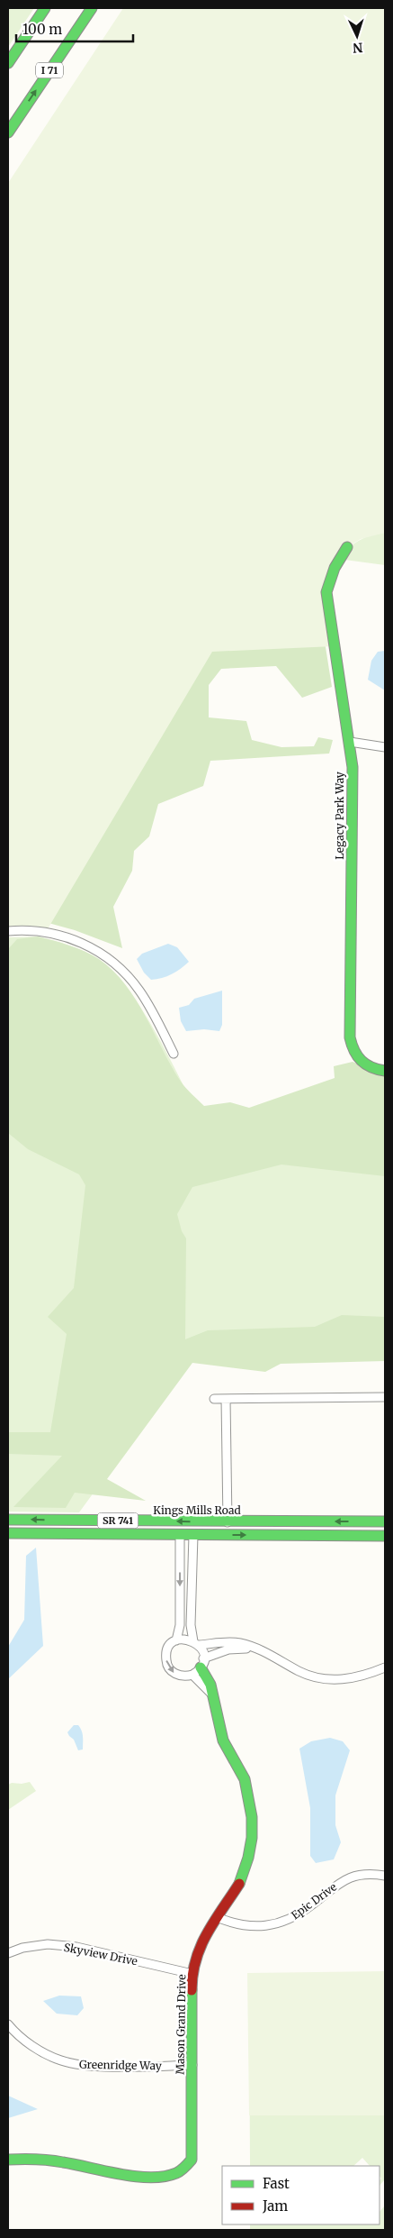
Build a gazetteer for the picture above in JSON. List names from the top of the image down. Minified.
{"streets":{"main road":["I 71","Legacy Park Way","Kings Mills Road","SR 741","Mason Grand Drive"],"street":["Epic Drive","Skyview Drive","Greenridge Way"]},"crossings":[["Epic Drive","Mason Grand Drive"],["Skyview Drive","Mason Grand Drive"],["Mason Grand Drive","Greenridge Way"]],"legend":["Fast","Jam"],"scale_bar":"100 m","north":"bottom"}
